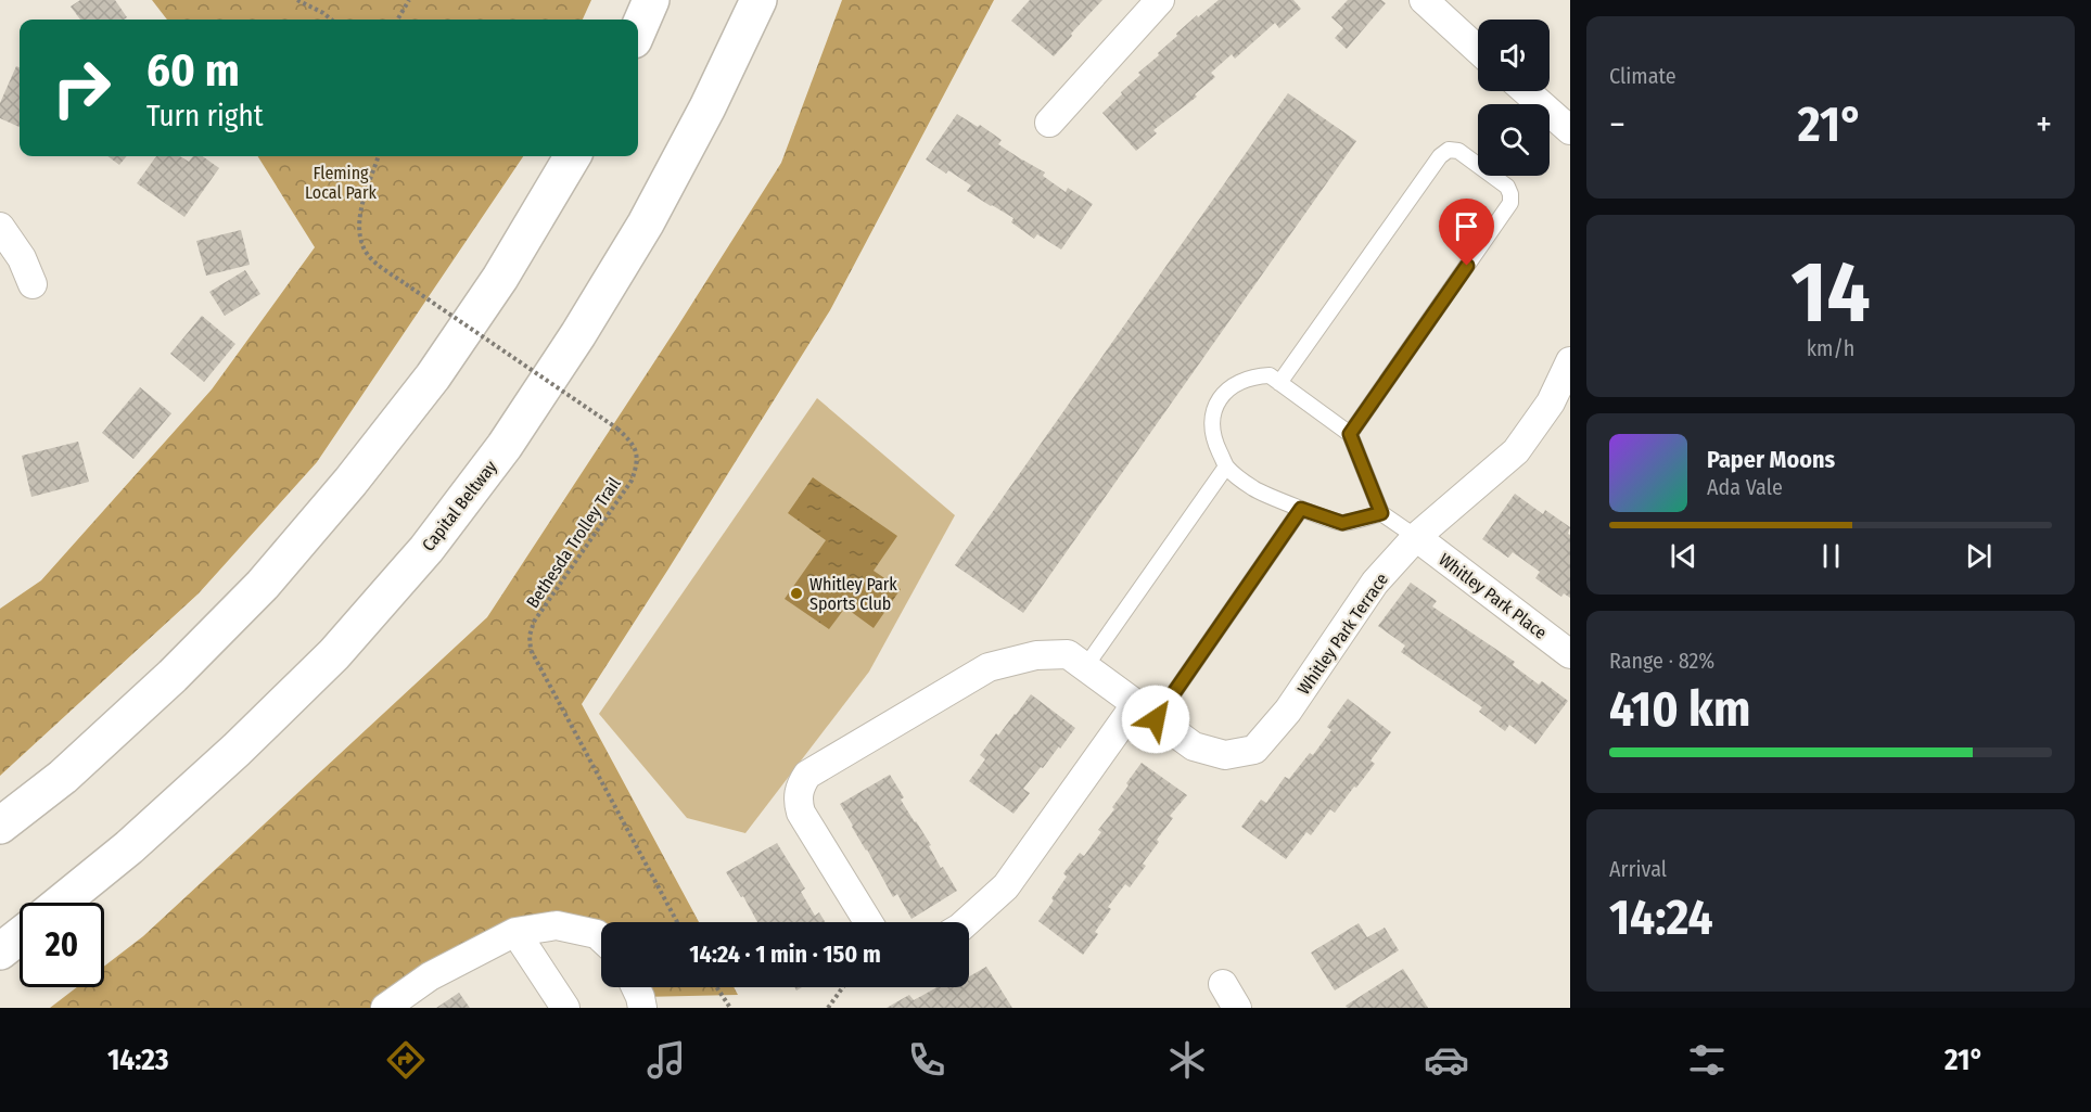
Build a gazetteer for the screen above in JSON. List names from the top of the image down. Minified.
{"streets":{"highway":["Capital Beltway"],"street":["Whitley Park Place","Whitley Park Terrace"],"path":["Bethesda Trolley Trail"]},"crossings":[["Whitley Park Place","Whitley Park Terrace"]],"parks":["Fleming Local Park"],"places":["Whitley Park Sports Club"],"page":{"tile":["Climate",["14","km/h"],["Range · 82%","410 km"],["Arrival","14:24"]],"turn":["60 m","Turn right"],"heat":["−","21°","+"],"song":["Paper Moons","Ada Vale"],"limit":"20","trip":"14:24 · 1 min · 150 m","tabs":["14:23","21°"]}}
